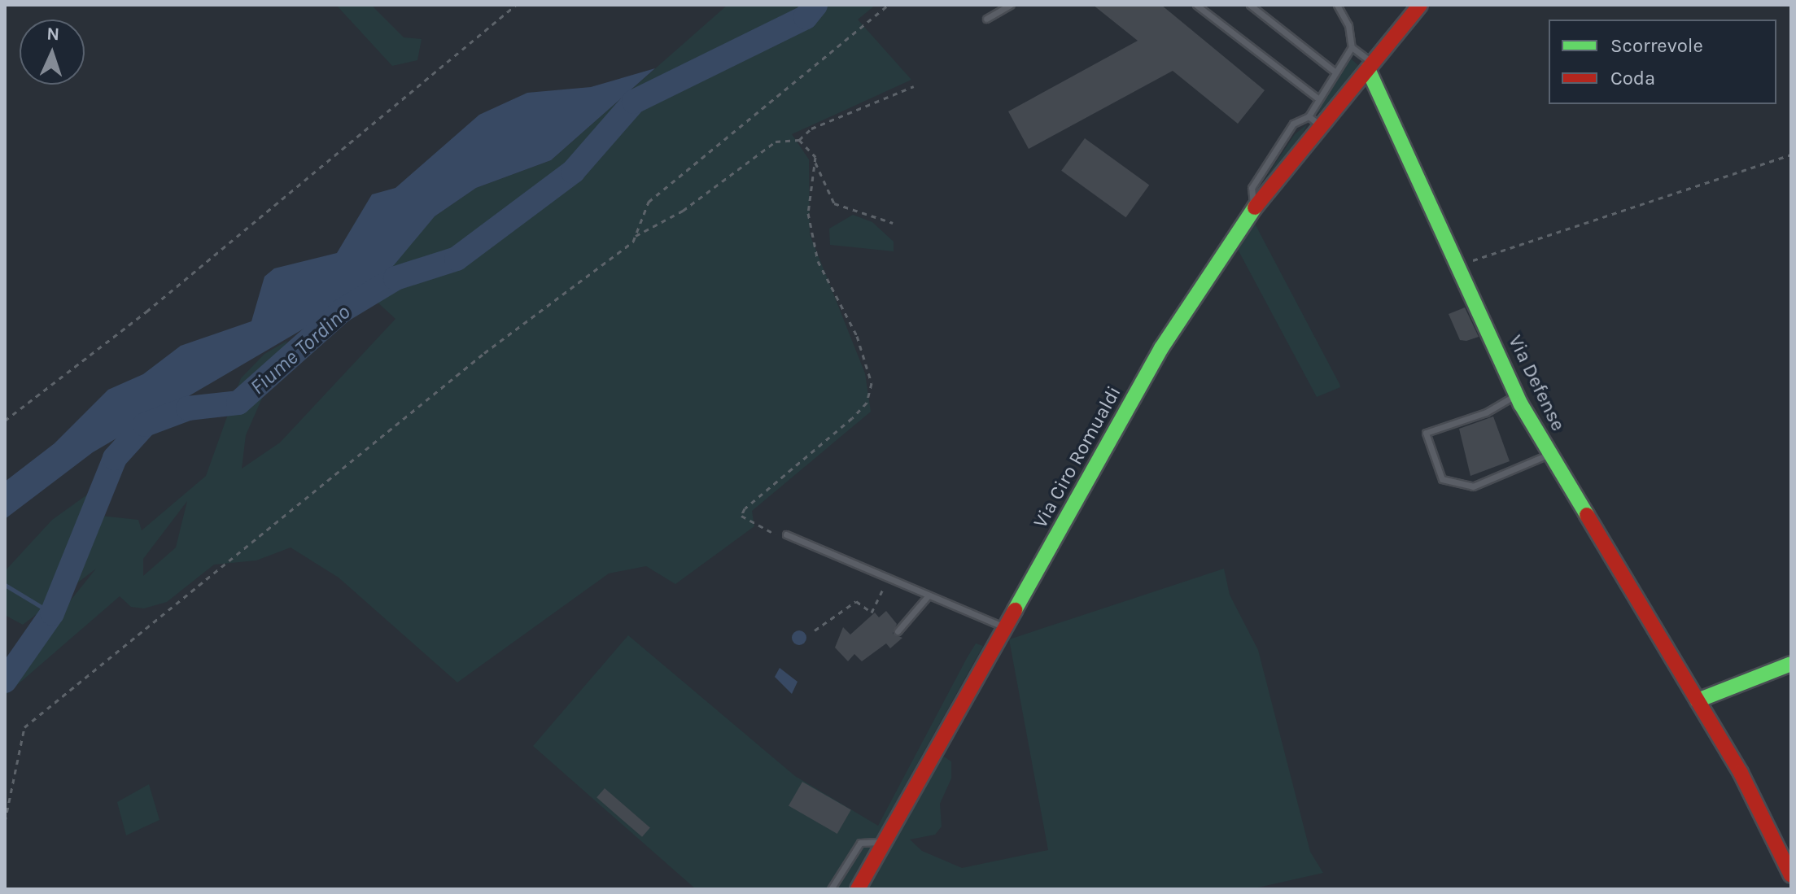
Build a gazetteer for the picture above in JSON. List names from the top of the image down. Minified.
{"streets":{"main road":["Via Defense","Via Ciro Romualdi"]},"crossings":[["Via Defense","Via Ciro Romualdi"]],"water":["Fiume Tordino"],"legend":["Scorrevole","Coda"],"north":"top"}
